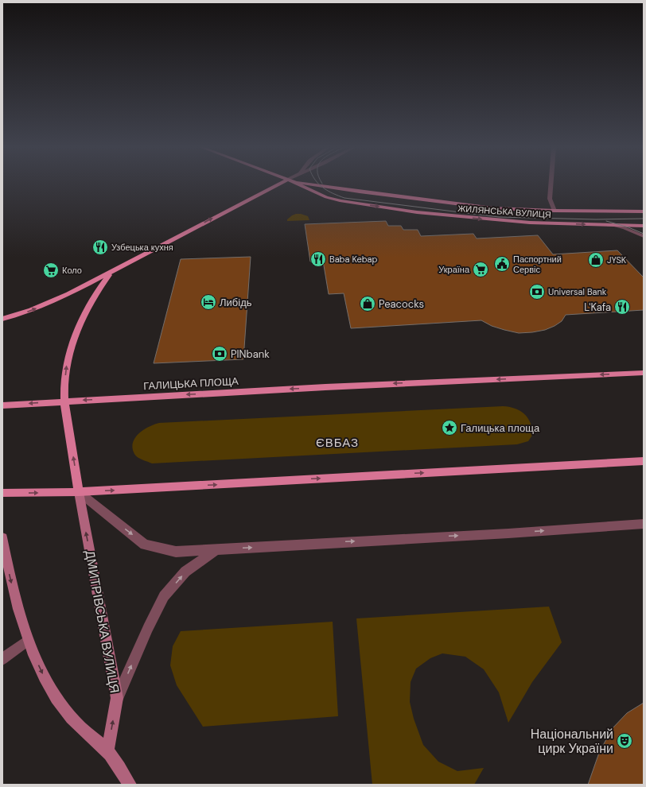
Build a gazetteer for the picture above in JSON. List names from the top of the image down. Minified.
{"streets":{"main road":["ЖИЛЯНСЬКА ВУЛИЦЯ","ГАЛИЦЬКА ПЛОЩА","ДМИТРІВСЬКА ВУЛИЦЯ"]},"one_way":["ГАЛИЦЬКА ПЛОЩА","ДМИТРІВСЬКА ВУЛИЦЯ"],"districts":["ЄВБАЗ"],"places":{"restaurant":["Узбецька кухня","Baba Kebap","L'Kafa"],"shop":["JYSK","Peacocks"],"public building":["Паспортний Сервіс"],"supermarket":["Україна","Коло"],"bank":["Universal Bank","PINbank"],"hotel":["Либідь"],"place":["Галицька площа"],"theatre":["Національний цирк України"]}}
